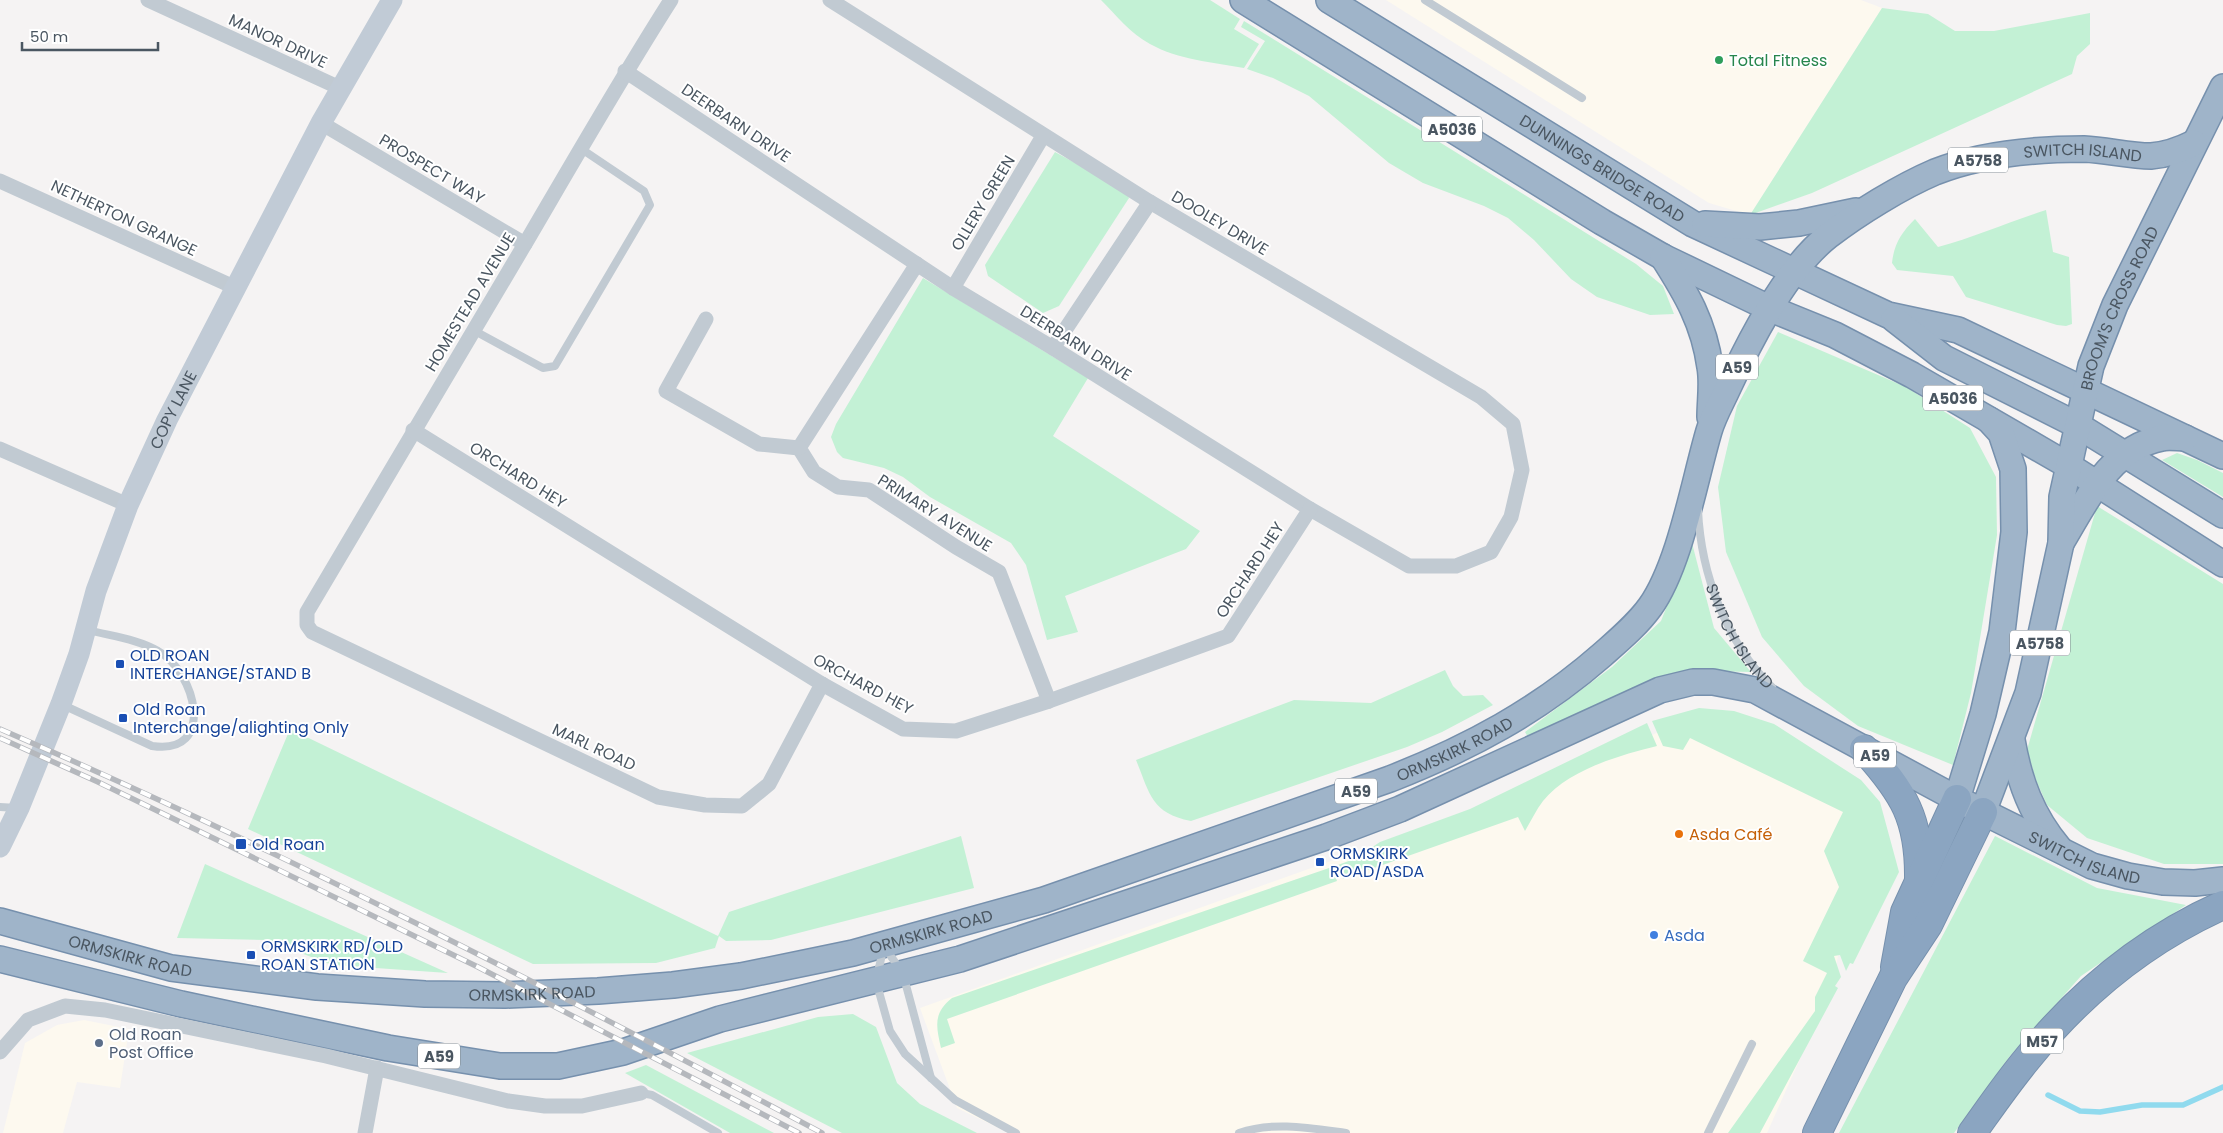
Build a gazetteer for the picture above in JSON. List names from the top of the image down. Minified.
{"streets":{"highway":["A5036","SWITCH ISLAND","A5758","DUNNINGS BRIDGE ROAD","BROOM'S CROSS ROAD","A59","ORMSKIRK ROAD","M57"],"main road":["COPY LANE"],"street":["MANOR DRIVE","DEERBARN DRIVE","PROSPECT WAY","OLLERY GREEN","NETHERTON GRANGE","DOOLEY DRIVE","HOMESTEAD AVENUE","ORCHARD HEY","PRIMARY AVENUE","MARL ROAD"]},"crossings":[["MANOR DRIVE","COPY LANE"],["DEERBARN DRIVE","OLLERY GREEN"],["DEERBARN DRIVE","DOOLEY DRIVE"],["DEERBARN DRIVE","HOMESTEAD AVENUE"],["DEERBARN DRIVE","ORCHARD HEY"],["A5036","SWITCH ISLAND"],["A5036","DUNNINGS BRIDGE ROAD"],["A5036","BROOM'S CROSS ROAD"],["SWITCH ISLAND","A5758"],["SWITCH ISLAND","DUNNINGS BRIDGE ROAD"],["SWITCH ISLAND","BROOM'S CROSS ROAD"],["SWITCH ISLAND","ORMSKIRK ROAD"],["A5758","DUNNINGS BRIDGE ROAD"],["A5758","BROOM'S CROSS ROAD"],["PROSPECT WAY","HOMESTEAD AVENUE"],["PROSPECT WAY","COPY LANE"],["OLLERY GREEN","DOOLEY DRIVE"],["NETHERTON GRANGE","COPY LANE"],["HOMESTEAD AVENUE","ORCHARD HEY"],["HOMESTEAD AVENUE","MARL ROAD"],["ORCHARD HEY","PRIMARY AVENUE"],["ORCHARD HEY","MARL ROAD"]],"places":{"other":["Total Fitness","Asda Café","Asda","Old Roan Post Office"],"transit":["OLD ROAN INTERCHANGE/STAND B","Old Roan Interchange/alighting Only","Old Roan","ORMSKIRK ROAD/ASDA","ORMSKIRK RD/OLD ROAN STATION"]},"scale_bar":"50 m"}
